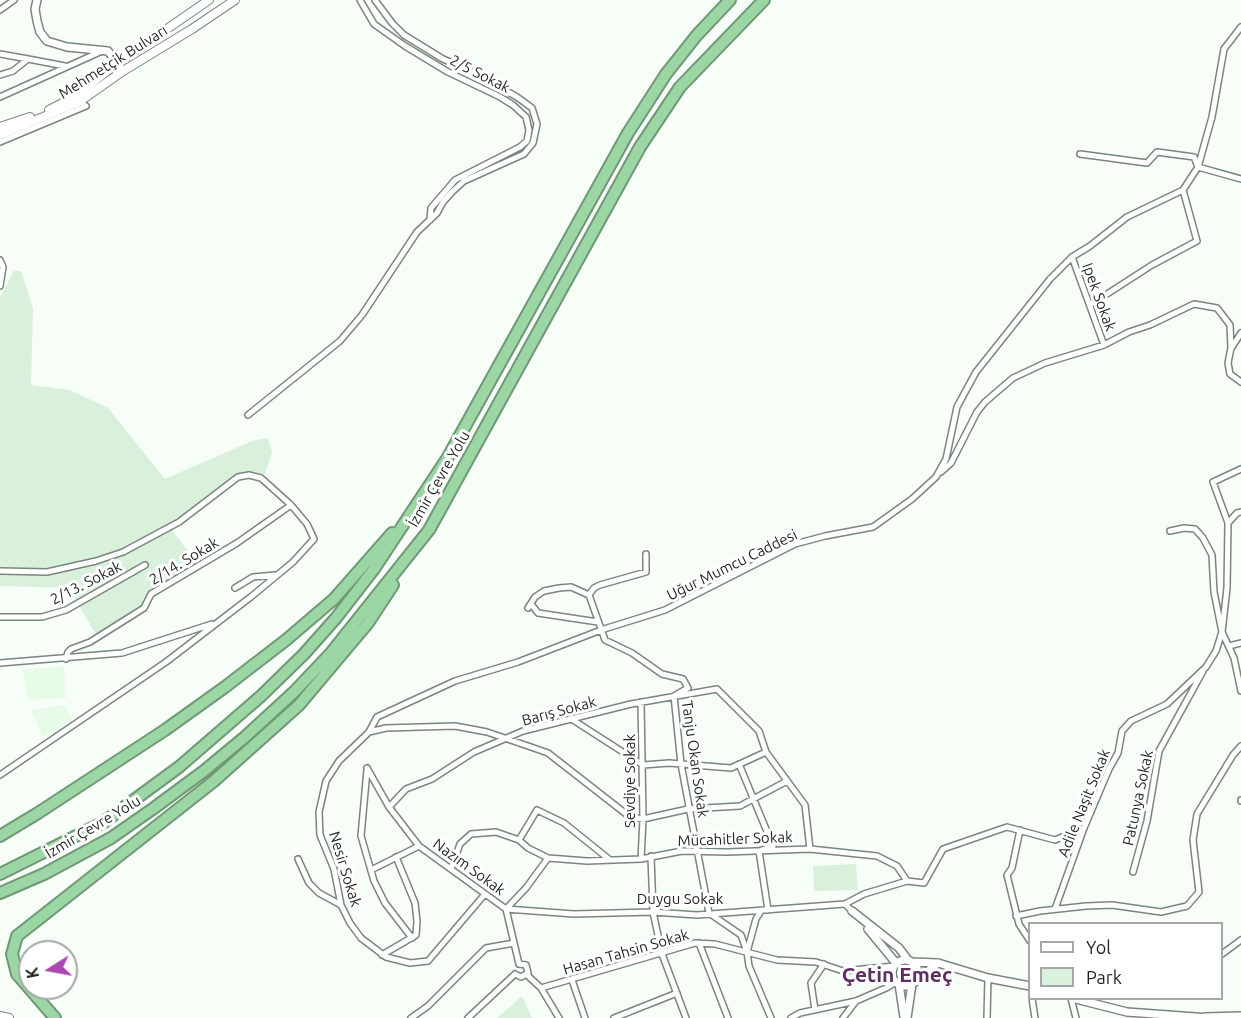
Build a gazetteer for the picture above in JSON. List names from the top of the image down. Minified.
{"streets":{"highway":["İzmir Çevre Yolu"],"main road":["Mehmetçik Bulvarı"],"street":["2/5 Sokak","Ipek Sokak","2/14. Sokak","Uğur Mumcu Caddesi","2/13. Sokak","Barış Sokak","Tanju Okan Sokak","Sevdiye Sokak","Patunya Sokak","Adile Naşit Sokak","Mücahitler Sokak","Nazım Sokak","Nesir Sokak","Duygu Sokak","Hasan Tahsin Sokak"]},"crossings":[["Ipek Sokak","Uğur Mumcu Caddesi"],["Uğur Mumcu Caddesi","Tanju Okan Sokak"],["Uğur Mumcu Caddesi","Nesir Sokak"],["Barış Sokak","Tanju Okan Sokak"],["Barış Sokak","Sevdiye Sokak"],["Barış Sokak","Nazım Sokak"],["Tanju Okan Sokak","Mücahitler Sokak"],["Tanju Okan Sokak","Duygu Sokak"],["Sevdiye Sokak","Mücahitler Sokak"],["Patunya Sokak","Adile Naşit Sokak"],["Nazım Sokak","Nesir Sokak"],["Nazım Sokak","Duygu Sokak"]],"districts":["Çetin Emeç"],"legend":["Yol","Park"],"north":"left"}
